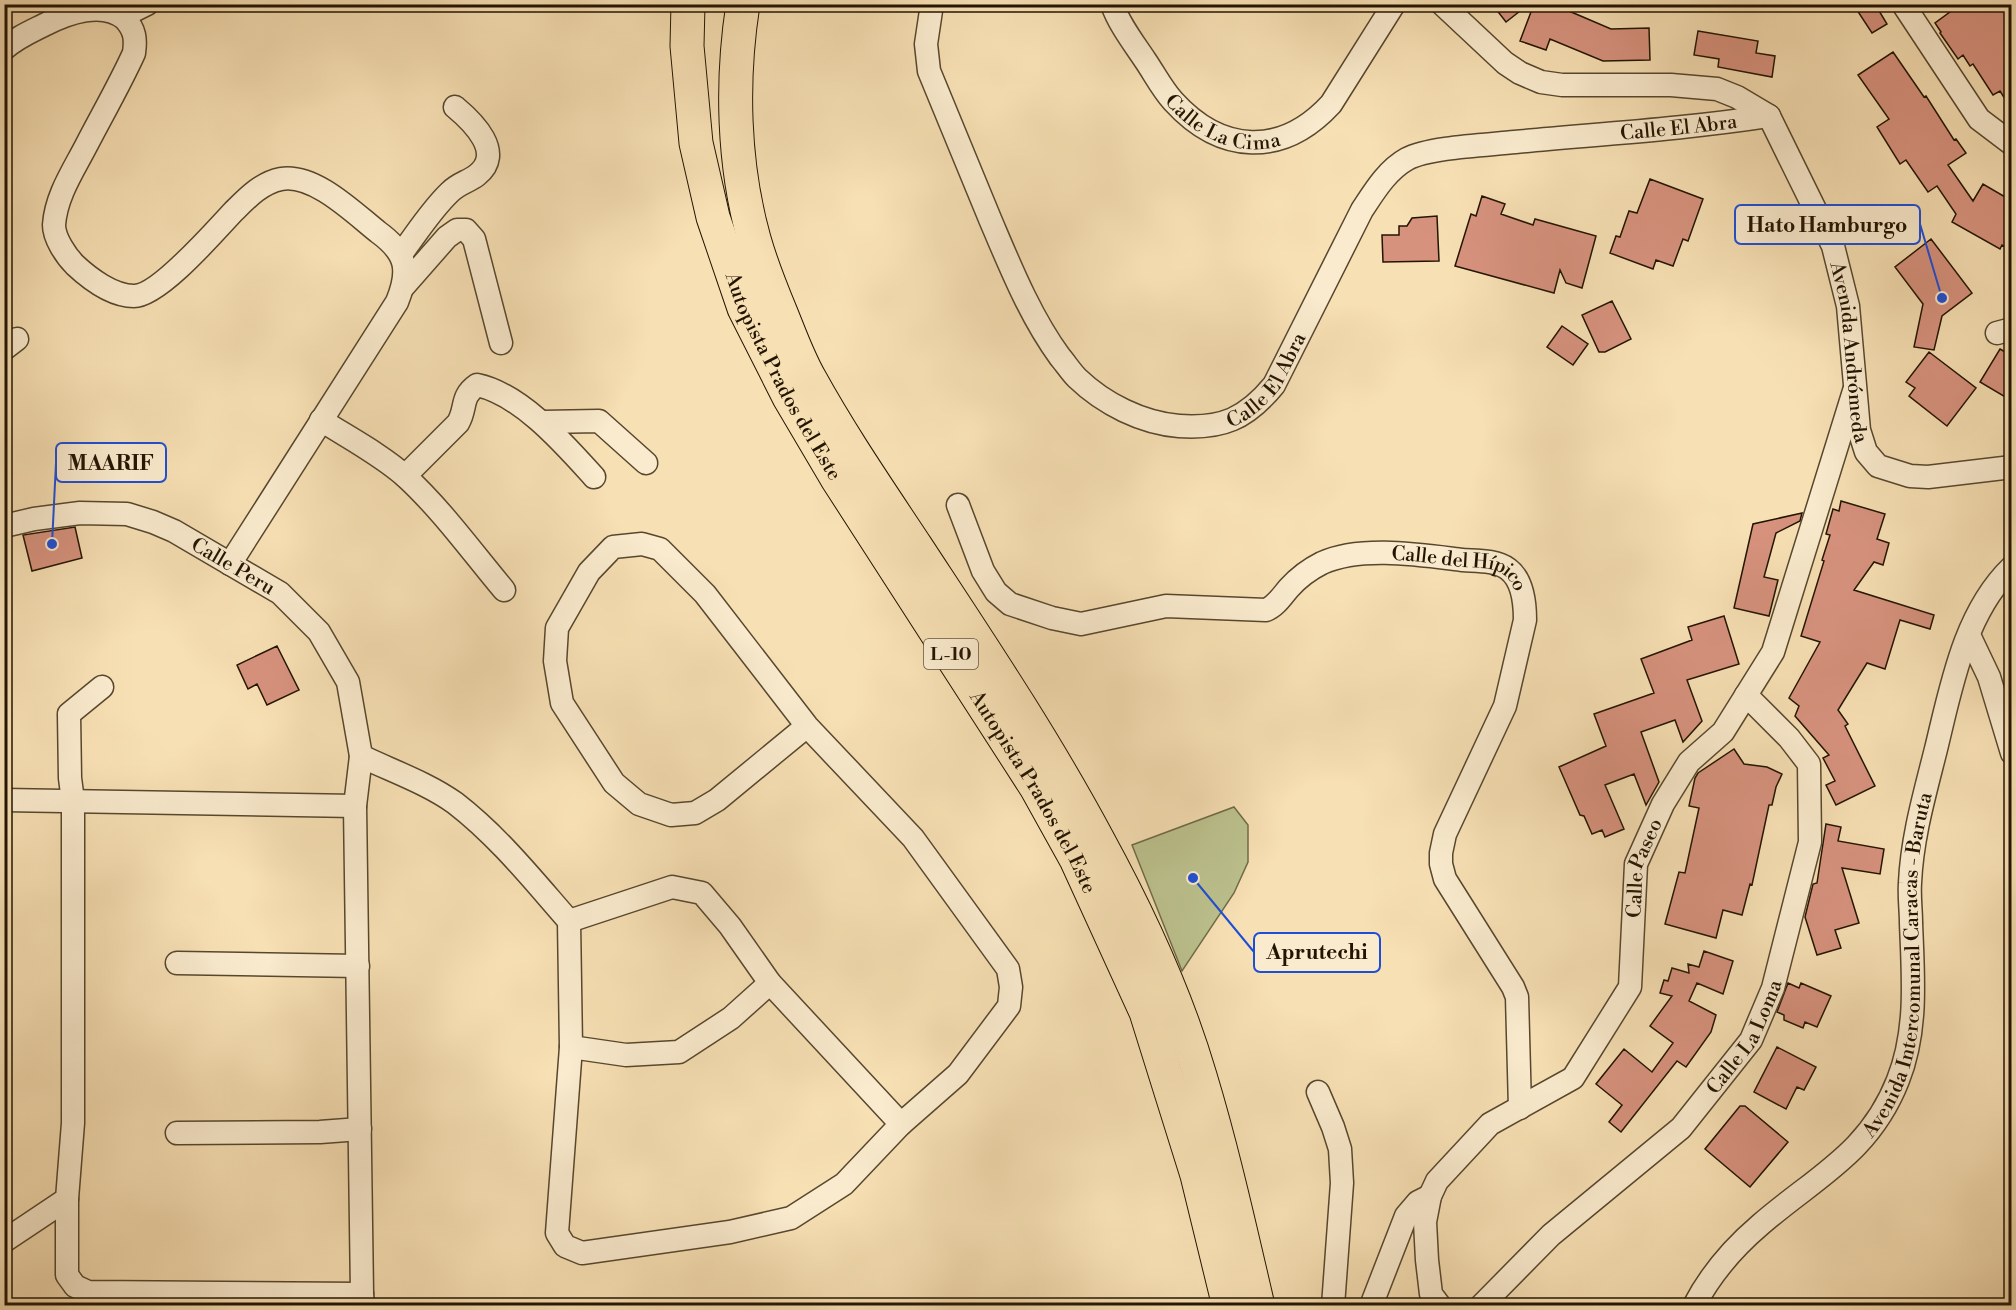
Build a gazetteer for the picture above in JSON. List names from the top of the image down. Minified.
{"streets":{"highway":["Autopista Prados del Este","L-10"],"street":["Calle La Cima","Calle El Abra","Avenida Andrómeda","Calle Peru","Calle del Hípico","Calle Paseo","Avenida Intercomunal Caracas - Baruta","Calle La Loma"]},"crossings":[["Calle El Abra","Avenida Andrómeda"],["Avenida Andrómeda","Calle Paseo"],["Calle del Hípico","Calle Paseo"],["Calle Paseo","Calle La Loma"]],"places":["Hato Hamburgo","MAARIF","Aprutechi"]}
